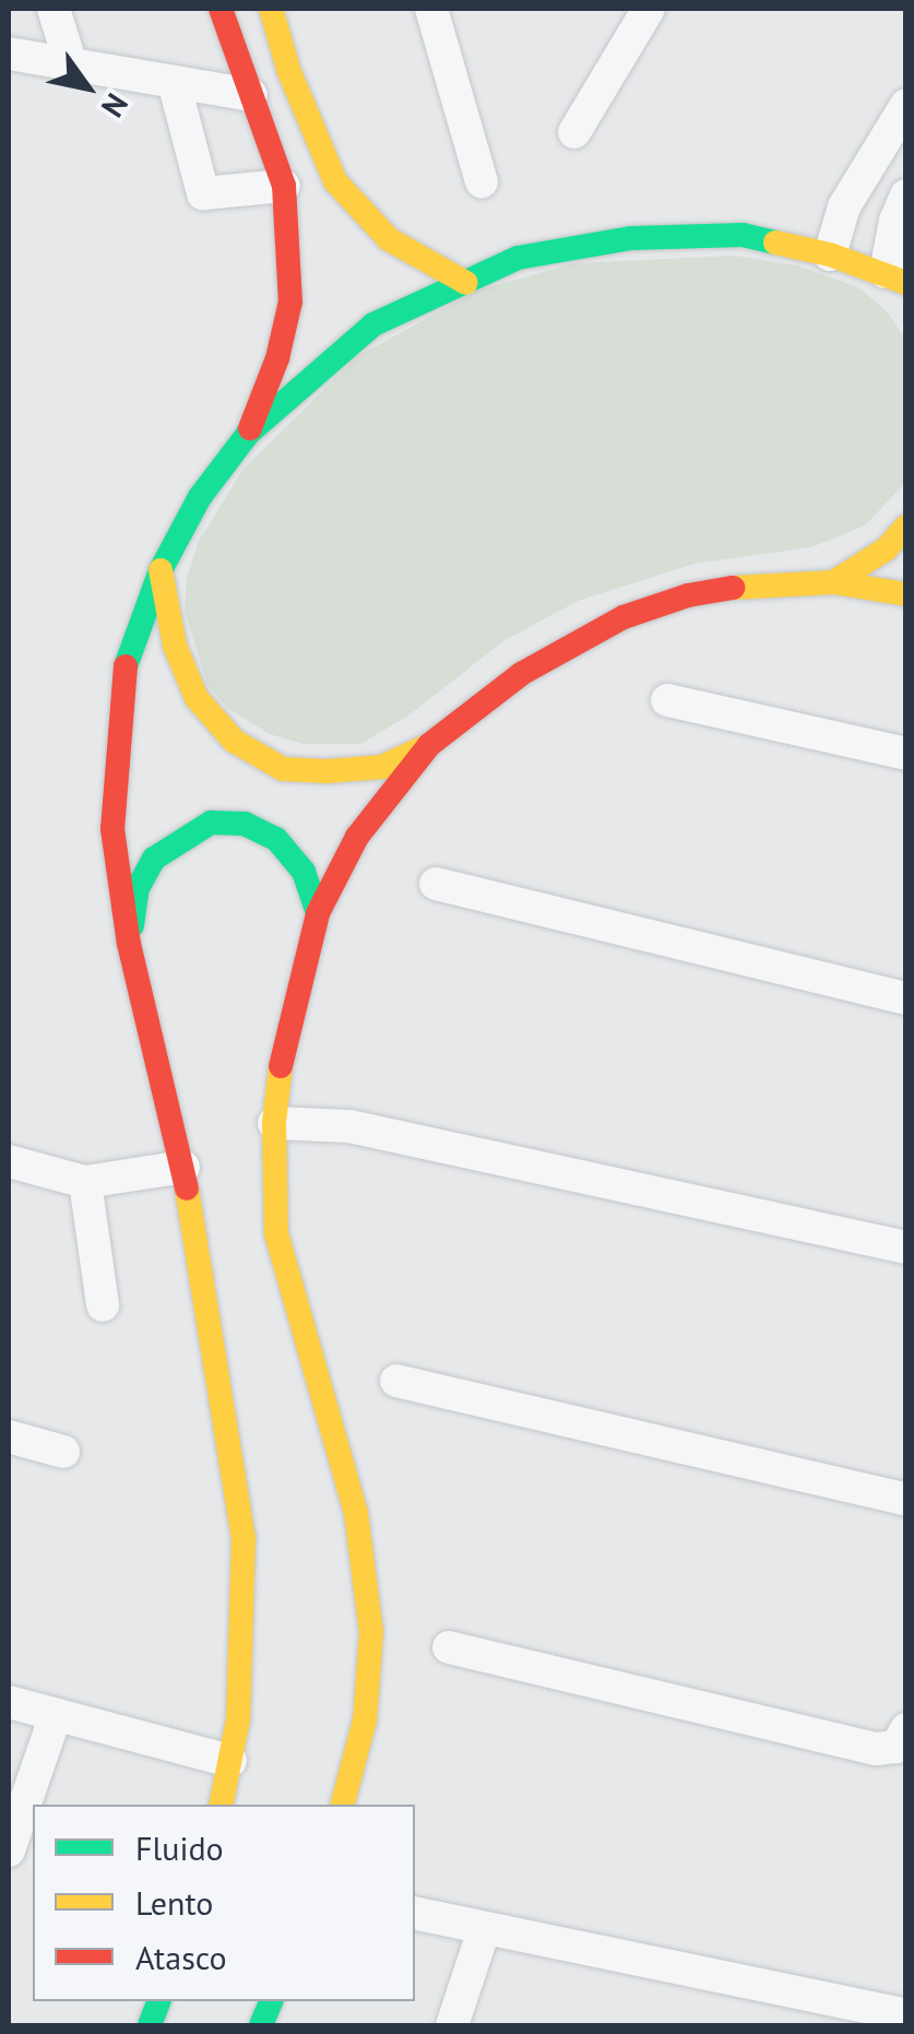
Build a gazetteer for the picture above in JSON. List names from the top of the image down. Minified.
{"legend":["Fluido","Lento","Atasco"],"north":"bottom right"}
